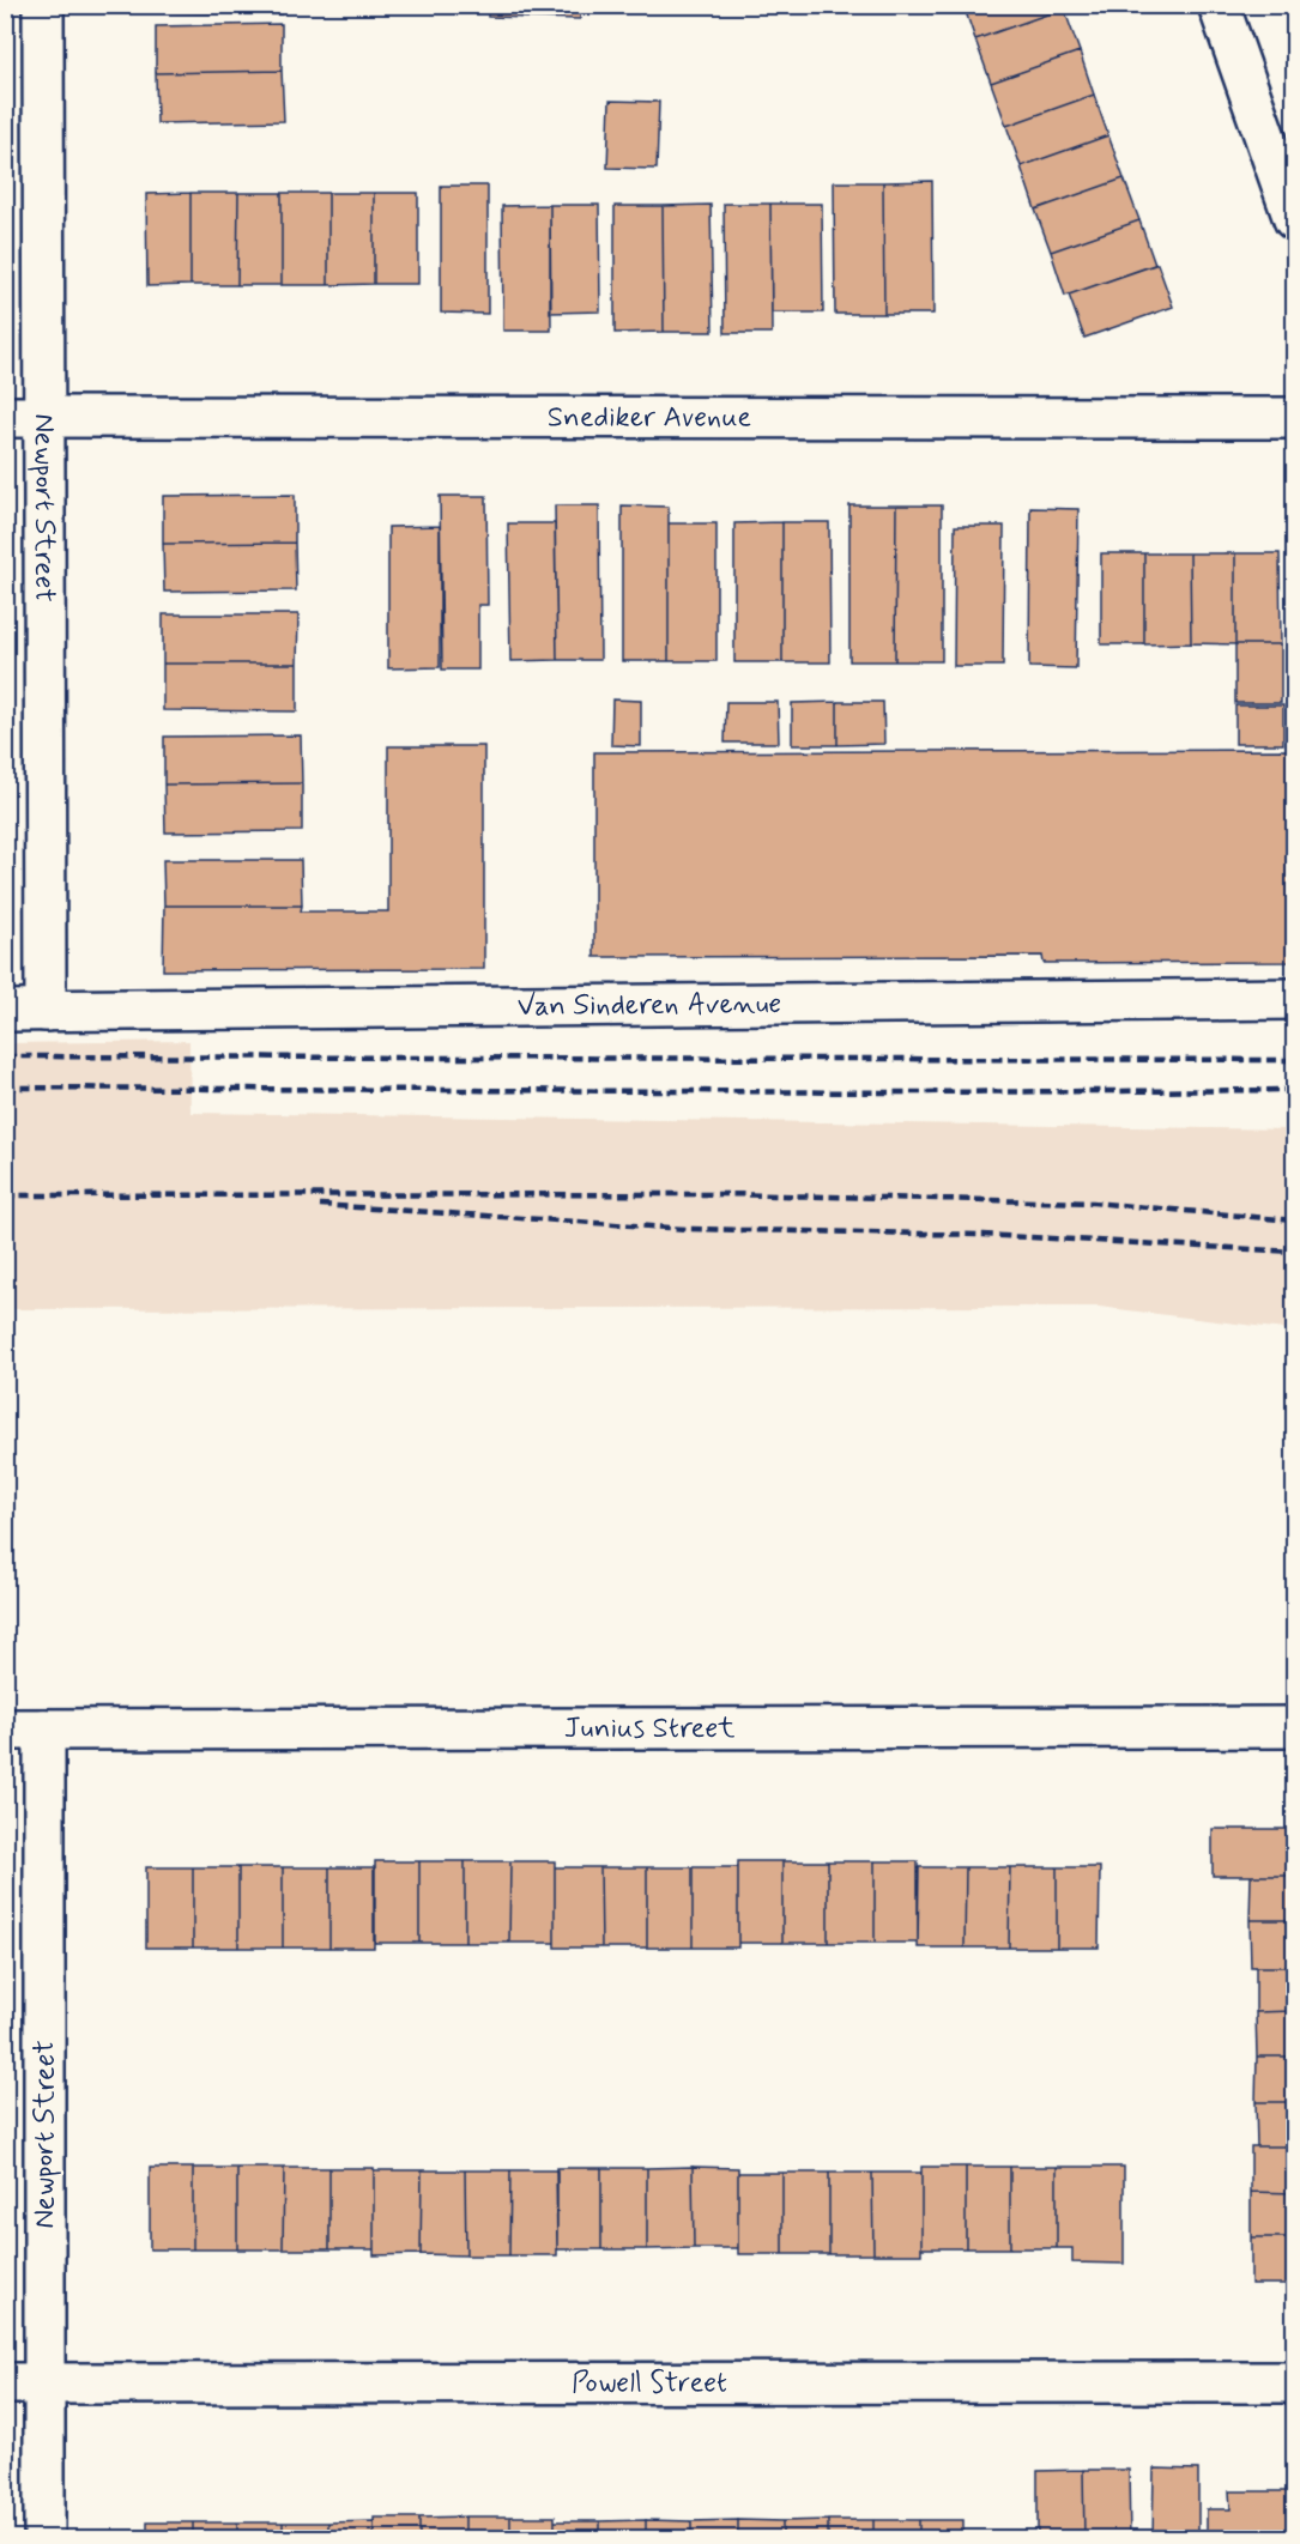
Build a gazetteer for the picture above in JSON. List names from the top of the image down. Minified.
{"streets":{"street":["Snediker Avenue","Newport Street","Van Sinderen Avenue","Junius Street","Powell Street"]},"crossings":[["Snediker Avenue","Newport Street"],["Newport Street","Van Sinderen Avenue"],["Newport Street","Junius Street"],["Newport Street","Powell Street"]]}
